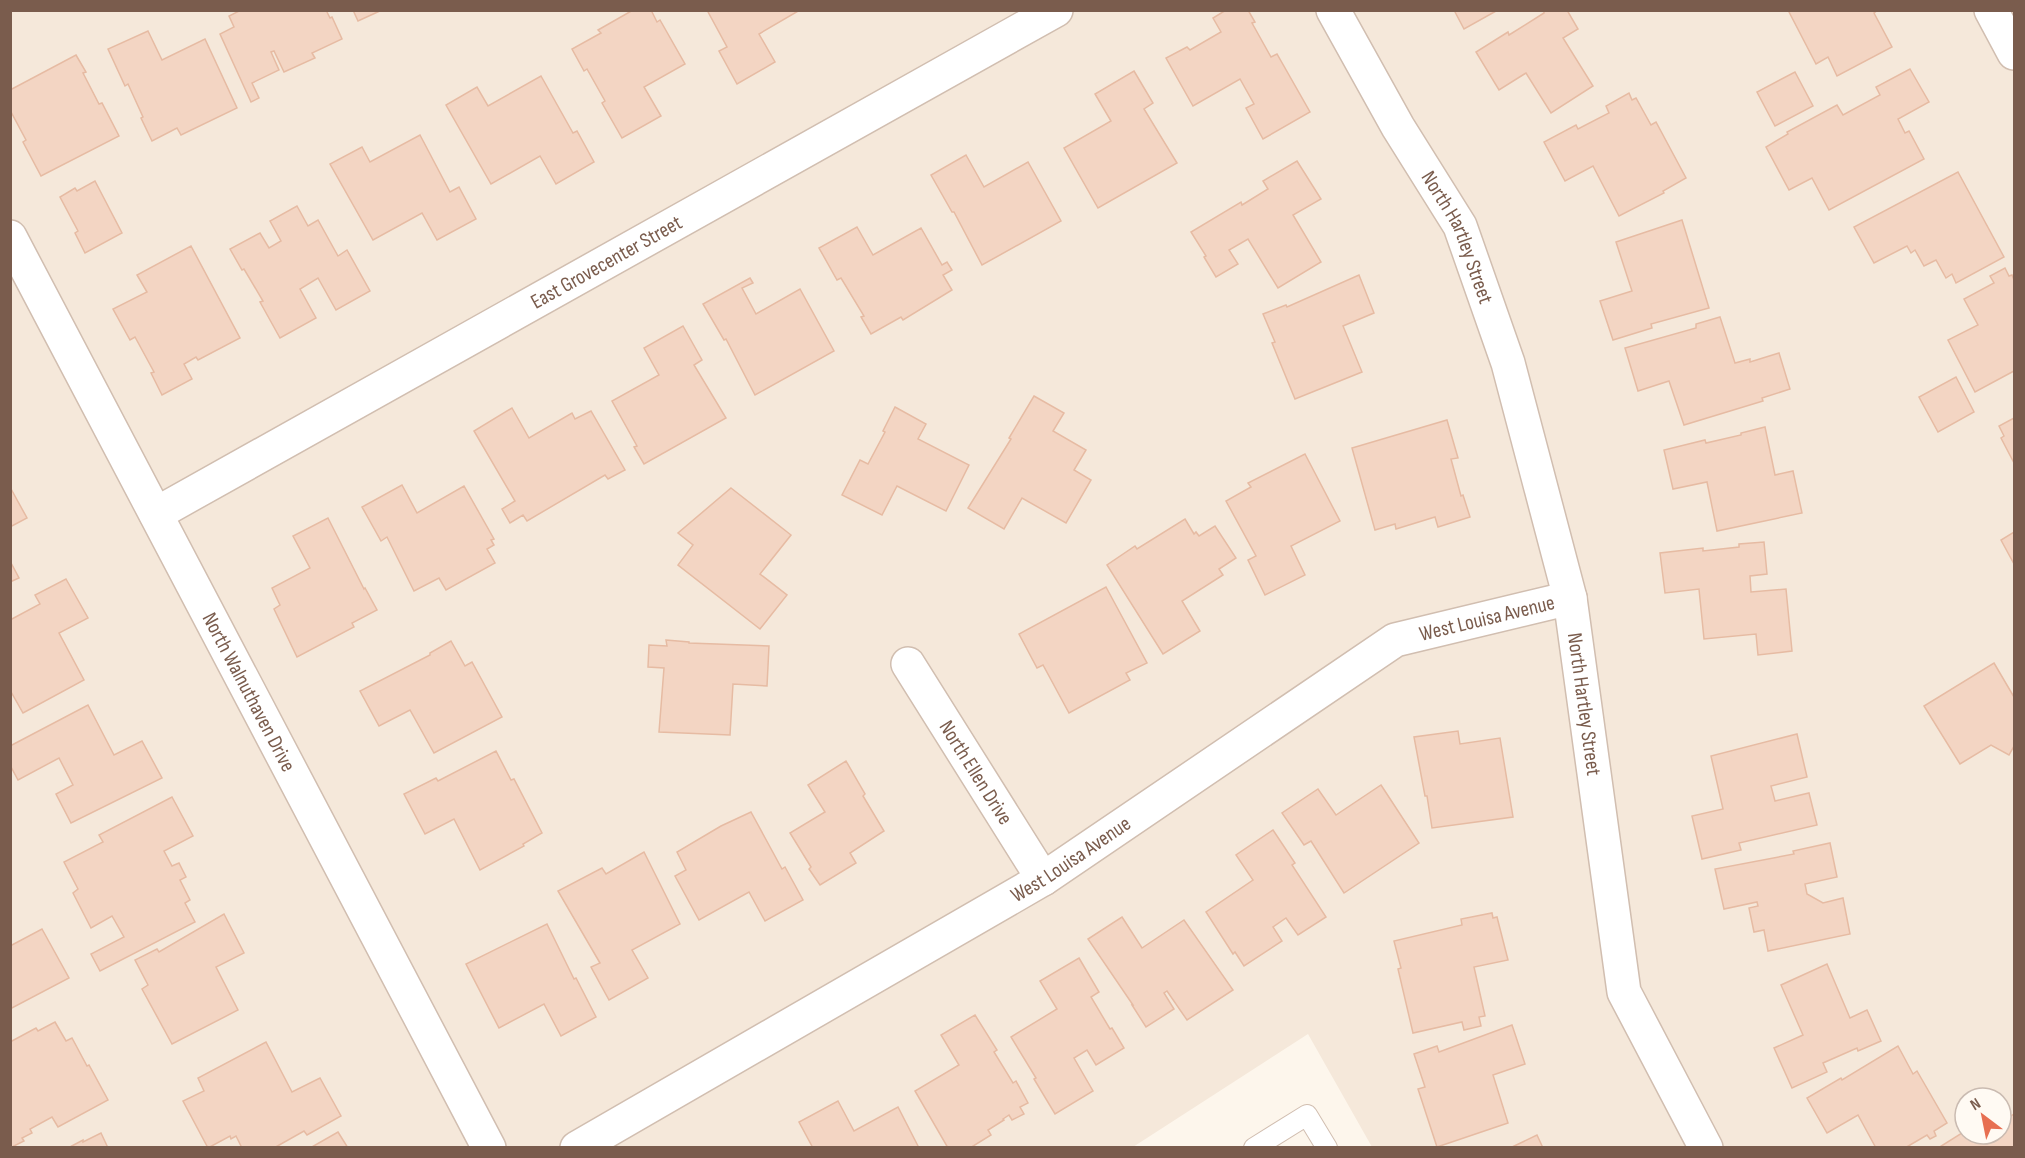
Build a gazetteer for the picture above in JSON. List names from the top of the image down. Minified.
{"streets":{"street":["North Hartley Street","East Grovecenter Street","West Louisa Avenue","North Walnuthaven Drive","North Ellen Drive"]},"crossings":[["North Hartley Street","West Louisa Avenue"],["East Grovecenter Street","North Walnuthaven Drive"],["West Louisa Avenue","North Ellen Drive"]],"north":"top left"}
